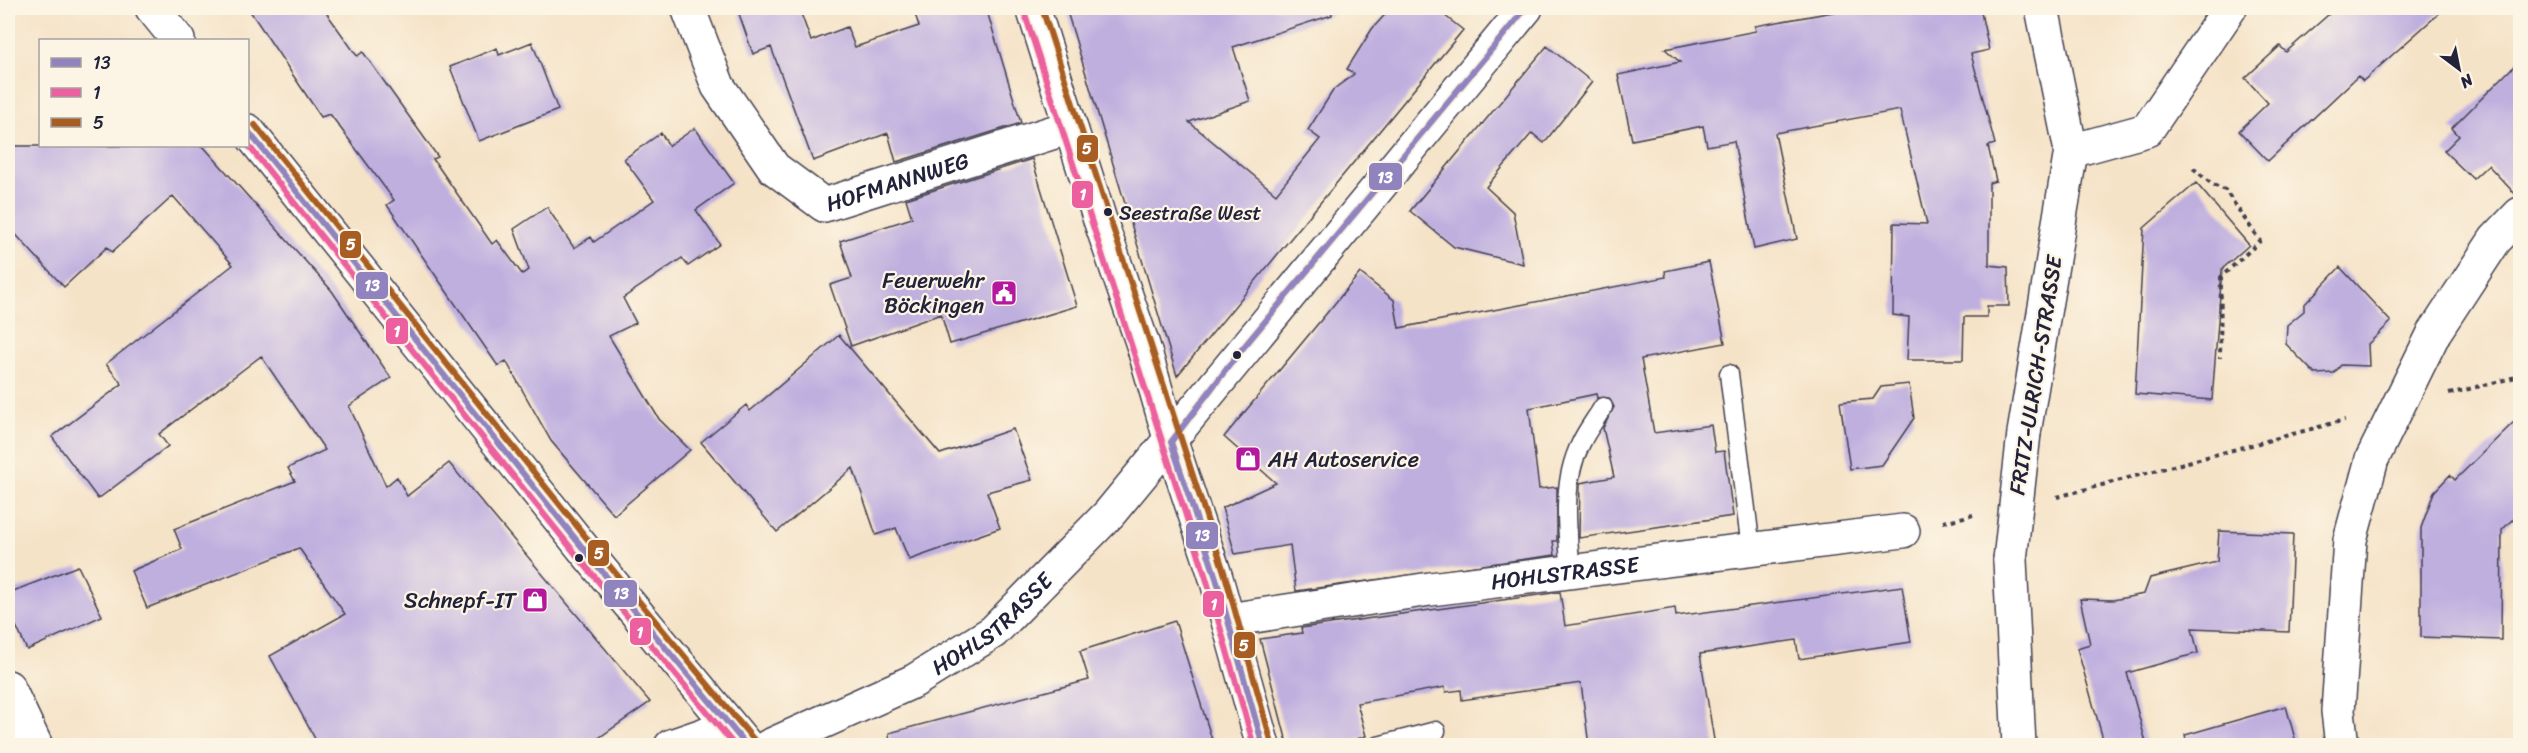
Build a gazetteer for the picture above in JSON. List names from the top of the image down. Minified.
{"streets":{"street":["HOFMANNWEG","FRITZ-ULRICH-STRASSE","HOHLSTRASSE"]},"places":{"other":["Seestraße West"],"public building":["Feuerwehr Böckingen"],"shop":["AH Autoservice","Schnepf-IT"]},"lines":["transit line 13","transit line 5","transit line 1"],"legend":["13","1","5"],"north":"bottom right"}
